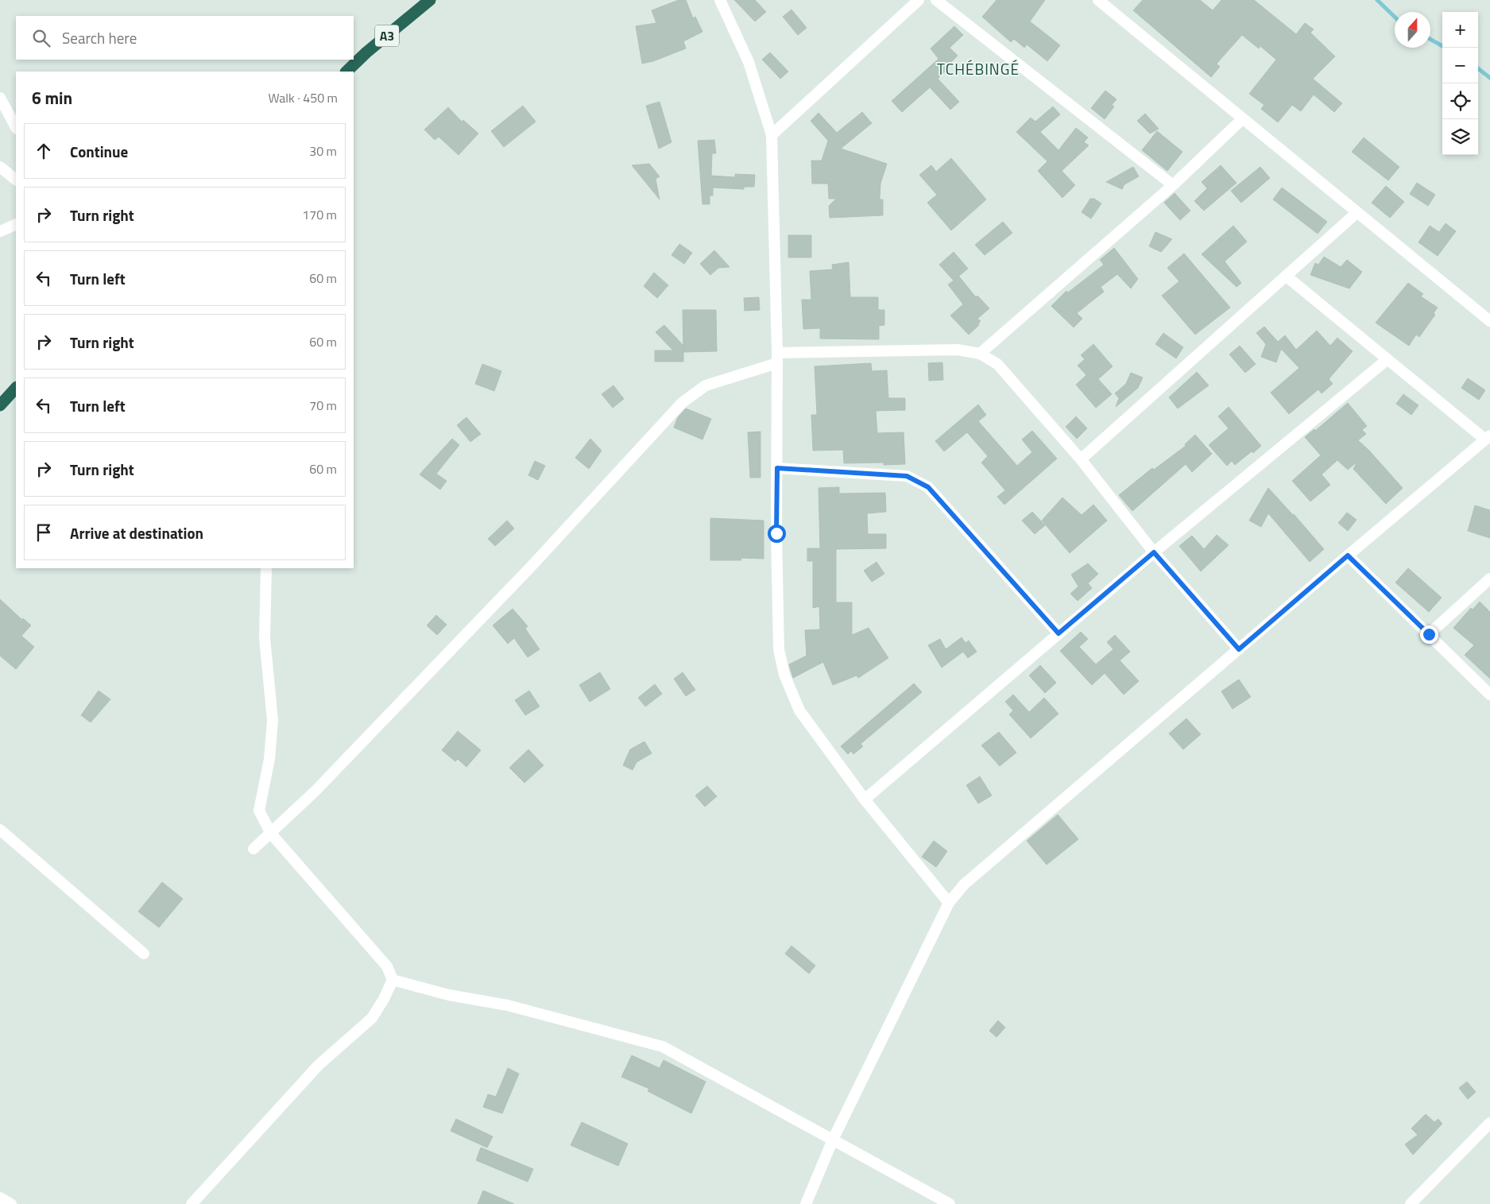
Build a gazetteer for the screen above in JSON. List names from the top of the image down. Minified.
{"streets":{"highway":["A3"]},"districts":["TCHÉBINGÉ"],"north":"top","page":{"map_buttons":["+","−"],"search":"Search here","heading":["6 min","Walk · 450 m"],"list":[["Continue","30 m"],["Turn right","170 m"],["Turn left","60 m"],["Turn right","60 m"],["Turn left","70 m"],["Turn right","60 m"],"Arrive at destination"]}}
